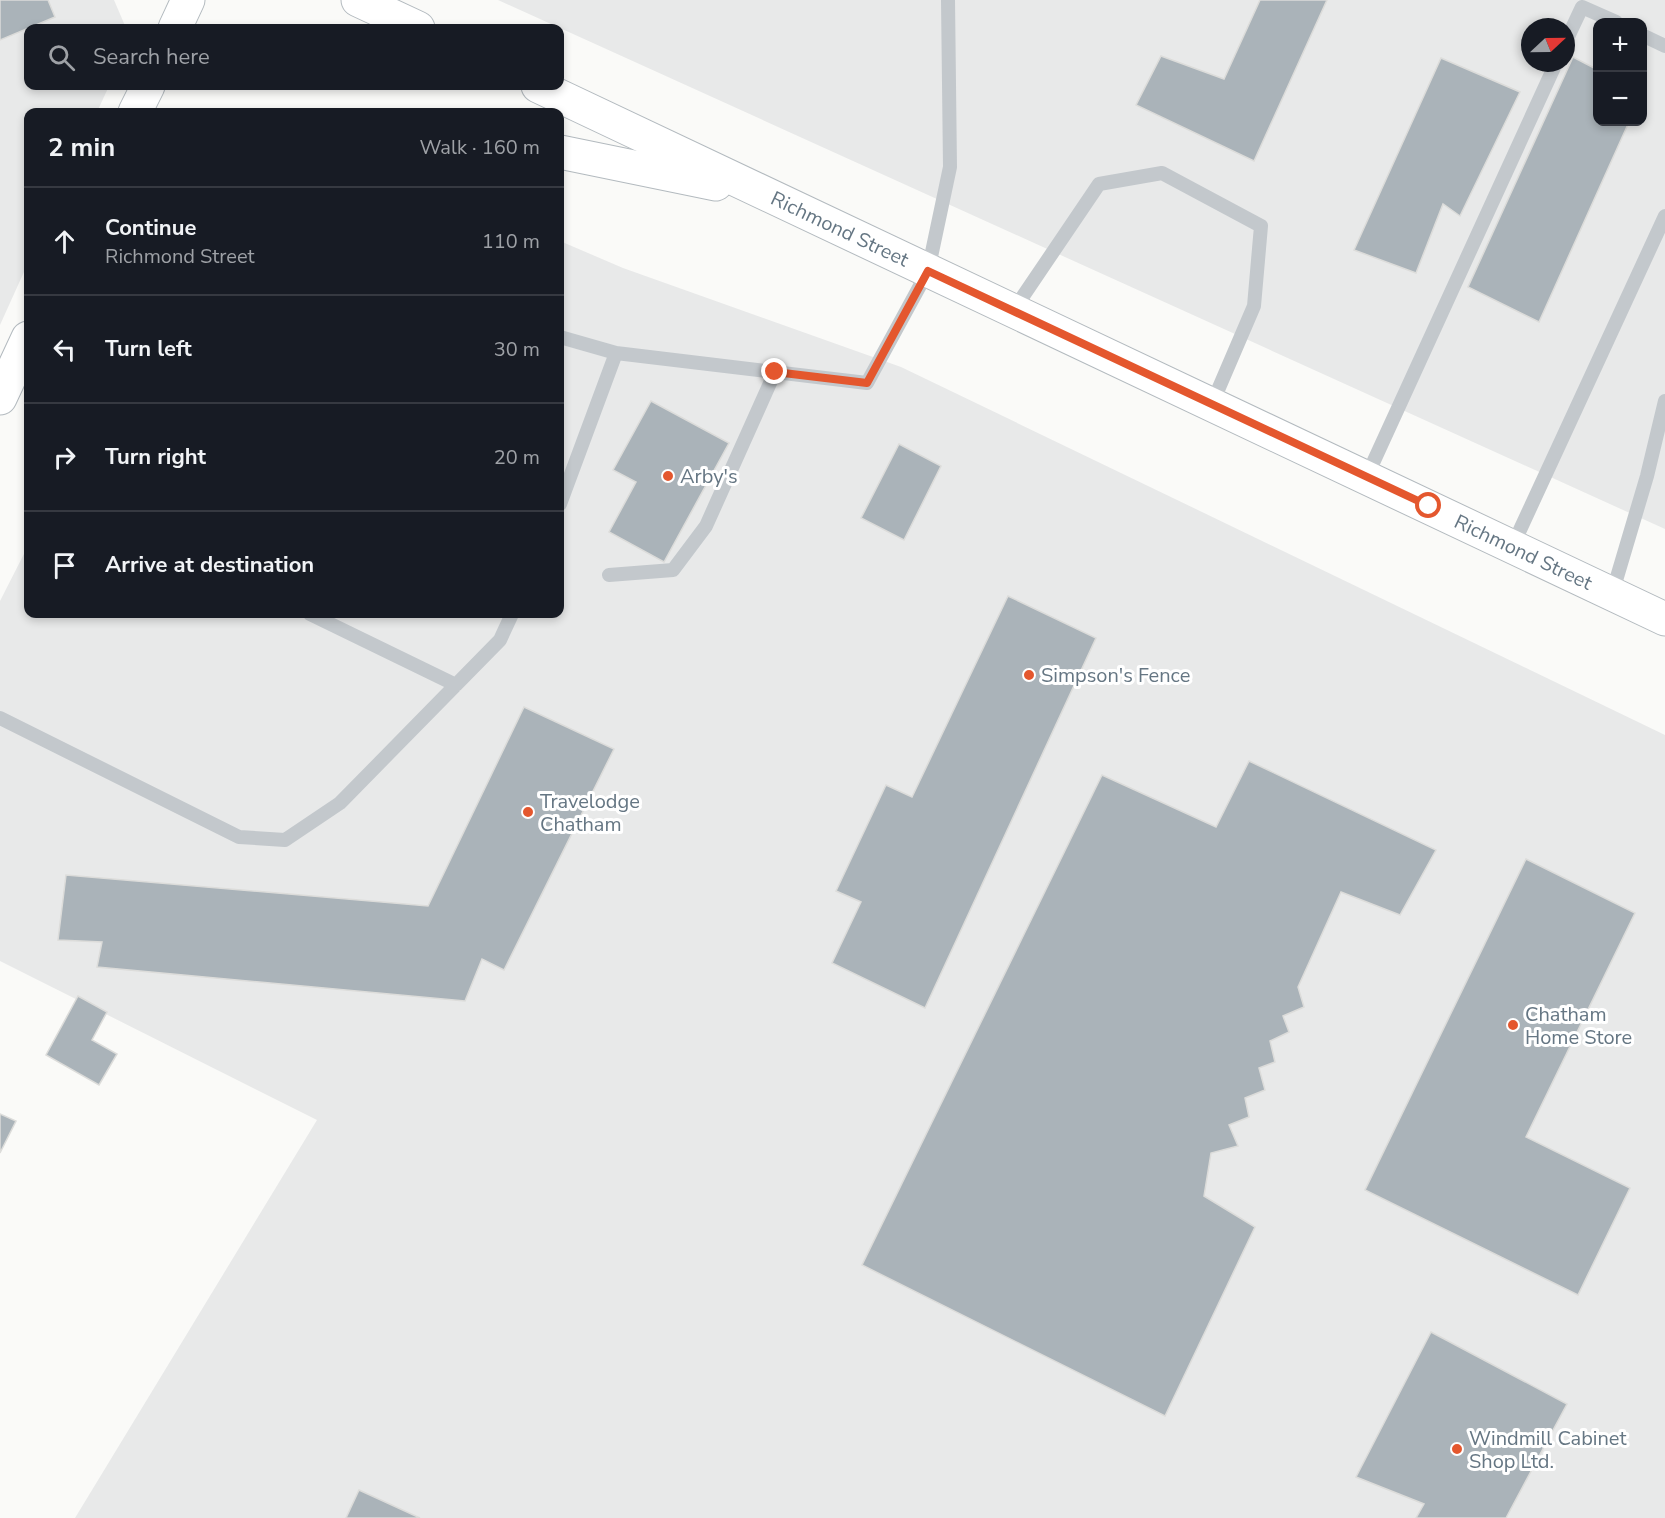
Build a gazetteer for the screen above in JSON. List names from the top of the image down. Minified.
{"streets":{"main road":["Richmond Street"]},"places":["Arby's","Simpson's Fence","Travelodge Chatham","Chatham Home Store","Windmill Cabinet Shop Ltd."],"north":"right","page":{"map_buttons":["+","−"],"search":"Search here","heading":["2 min","Walk · 160 m"],"list":[["Continue","Richmond Street","110 m"],["Turn left","30 m"],["Turn right","20 m"],"Arrive at destination"]}}
